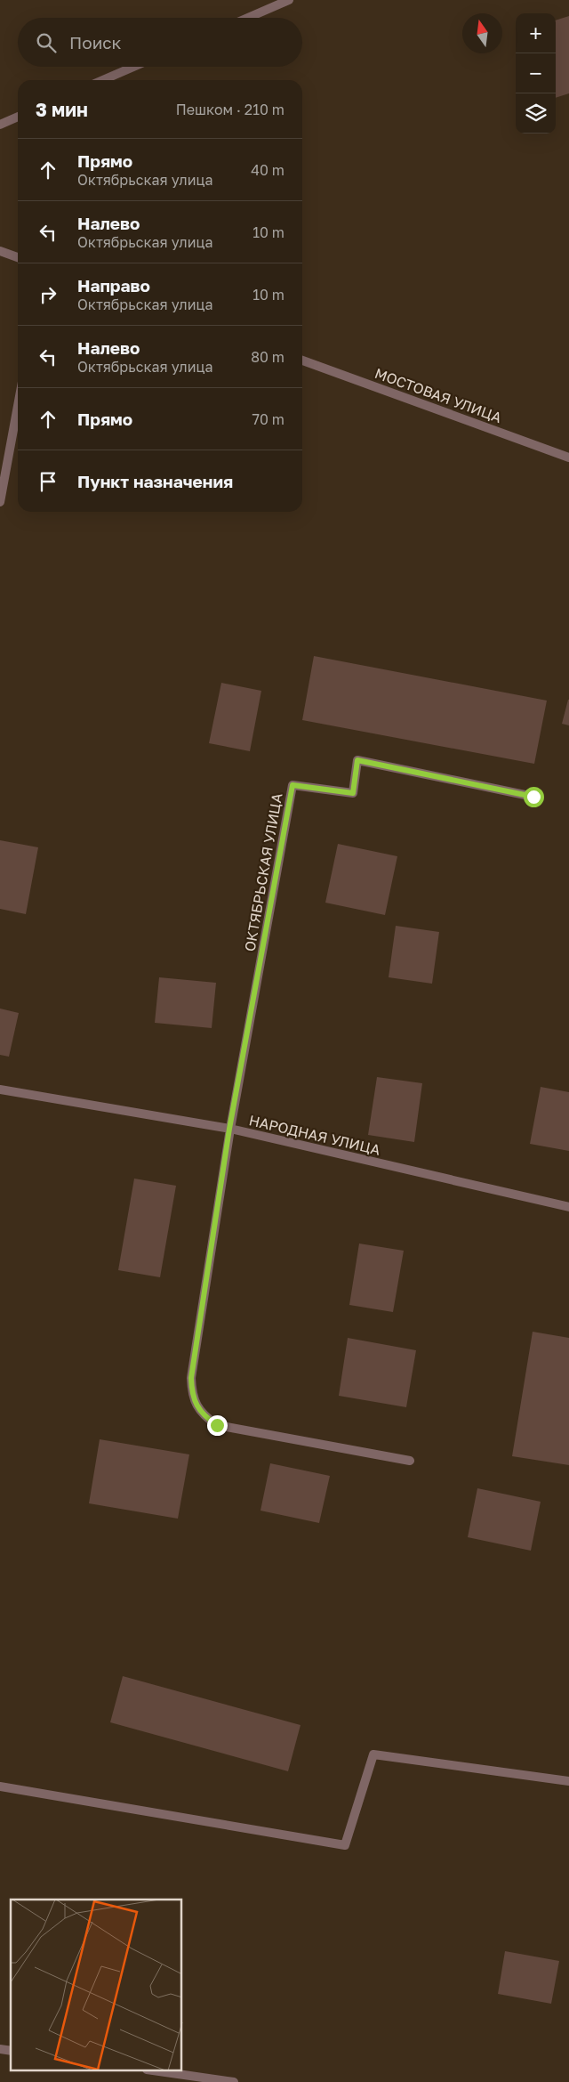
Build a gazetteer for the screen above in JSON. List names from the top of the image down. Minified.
{"streets":{"street":["МОСТОВАЯ УЛИЦА","ОКТЯБРЬСКАЯ УЛИЦА","НАРОДНАЯ УЛИЦА"]},"crossings":[["ОКТЯБРЬСКАЯ УЛИЦА","НАРОДНАЯ УЛИЦА"]],"north":"top","page":{"map_buttons":["+","−"],"search":"Поиск","heading":["3 мин","Пешком · 210 m"],"list":[["Прямо","Октябрьская улица","40 m"],["Налево","Октябрьская улица","10 m"],["Направо","Октябрьская улица","10 m"],["Налево","Октябрьская улица","80 m"],["Прямо","70 m"],"Пункт назначения"]}}
